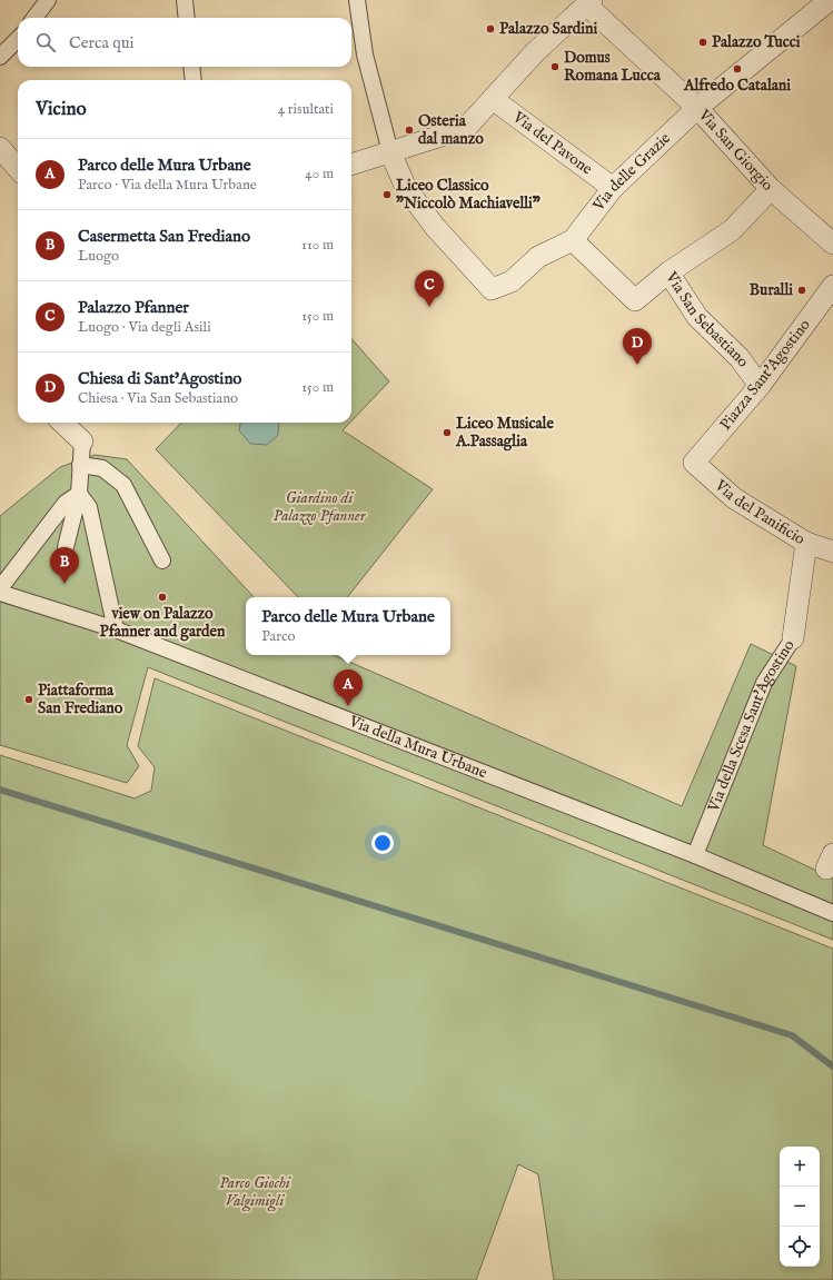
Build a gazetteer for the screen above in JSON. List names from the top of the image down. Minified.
{"streets":{"street":["Via del Pavone","Via San Giorgio","Via delle Grazie","Via San Sebastiano","Piazza Sant'Agostino","Via del Panificio","Via della Scesa Sant'Agostino","Via della Mura Urbane"]},"crossings":[["Via del Pavone","Via delle Grazie"],["Via San Giorgio","Via delle Grazie"],["Via delle Grazie","Via San Sebastiano"],["Via San Sebastiano","Piazza Sant'Agostino"],["Piazza Sant'Agostino","Via del Panificio"],["Via del Panificio","Via della Scesa Sant'Agostino"],["Via della Scesa Sant'Agostino","Via della Mura Urbane"]],"parks":["Giardino di Palazzo Pfanner","Parco Giochi Valgimigli"],"places":["Palazzo Sardini","Palazzo Tucci","Domus Romana Lucca","Alfredo Catalani","Osteria dal manzo","Liceo Classico \"Niccolò Machiavelli\"","Buralli","Liceo Musicale A.Passaglia","view on Palazzo Pfanner and garden","Piattaforma San Frediano"],"page":{"search":"Cerca qui","heading":["Vicino","4 risultati"],"list":[{"mark":"A","name":"Parco delle Mura Urbane","note":"Parco · Via della Mura Urbane","value":"40 m"},{"mark":"B","name":"Casermetta San Frediano","note":"Luogo","value":"110 m"},{"mark":"C","name":"Palazzo Pfanner","note":"Luogo · Via degli Asili","value":"150 m"},{"mark":"D","name":"Chiesa di Sant'Agostino","note":"Chiesa · Via San Sebastiano","value":"150 m"}],"pins":["C","D","B","A"],"popup":["Parco delle Mura Urbane","Parco"],"map_buttons":["+","−"]}}
